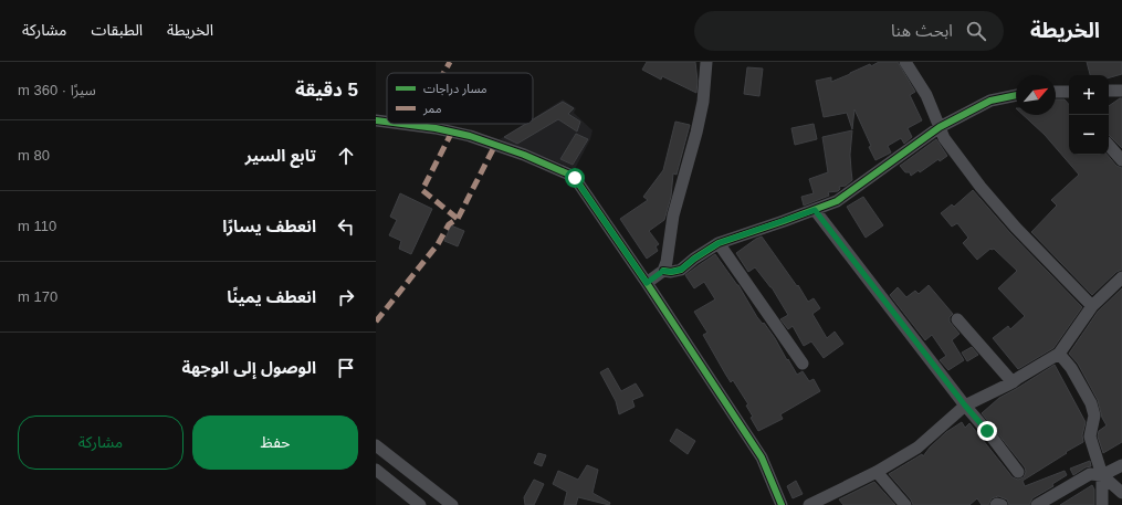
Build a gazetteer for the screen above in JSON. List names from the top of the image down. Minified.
{"legend":["مسار دراجات","ممر"],"north":"top right","page":{"header":"الخريطة","search":"ابحث هنا","nav":["الخريطة","الطبقات","مشاركة"],"heading":["5 دقيقة","سيرًا · 360 m"],"map_buttons":["+","−"],"list":[["تابع السير","80 m"],["انعطف يسارًا","110 m"],["انعطف يمينًا","170 m"],"الوصول إلى الوجهة"],"buttons":["حفظ","مشاركة"]}}
